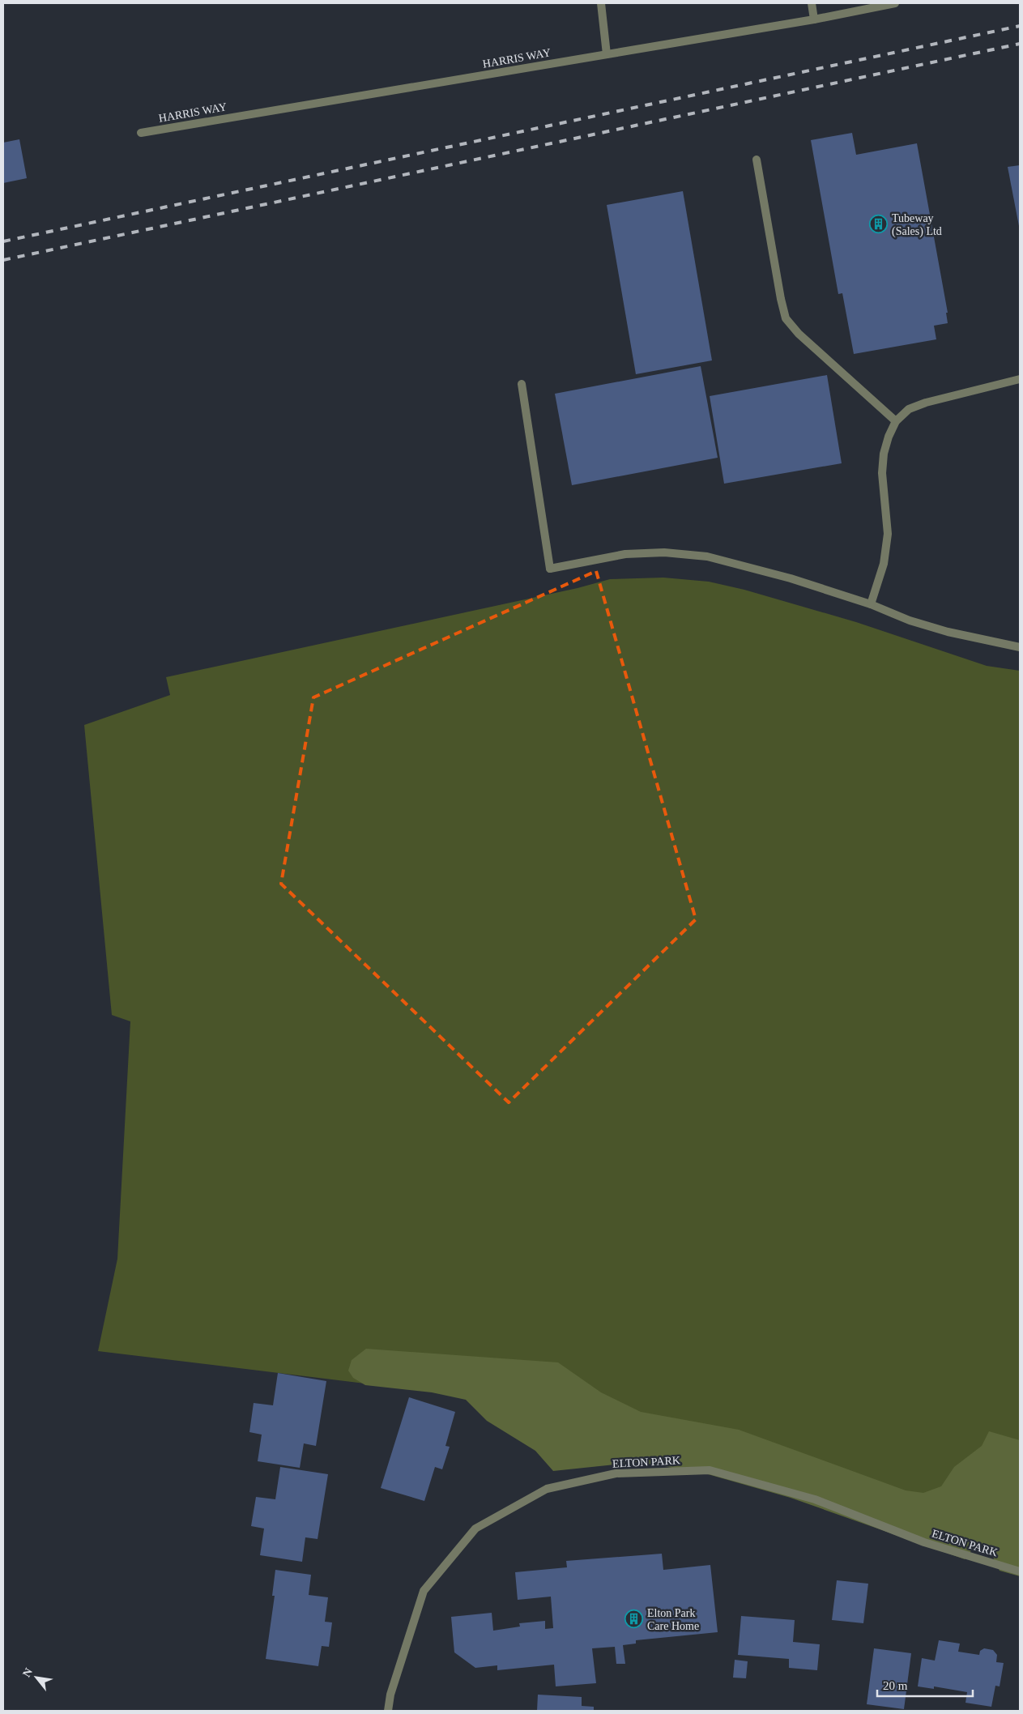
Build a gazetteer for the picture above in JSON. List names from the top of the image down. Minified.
{"streets":{"street":["HARRIS WAY","ELTON PARK"]},"places":{"building":["Tubeway (Sales) Ltd","Elton Park Care Home"]},"scale_bar":"20 m","north":"top left"}
